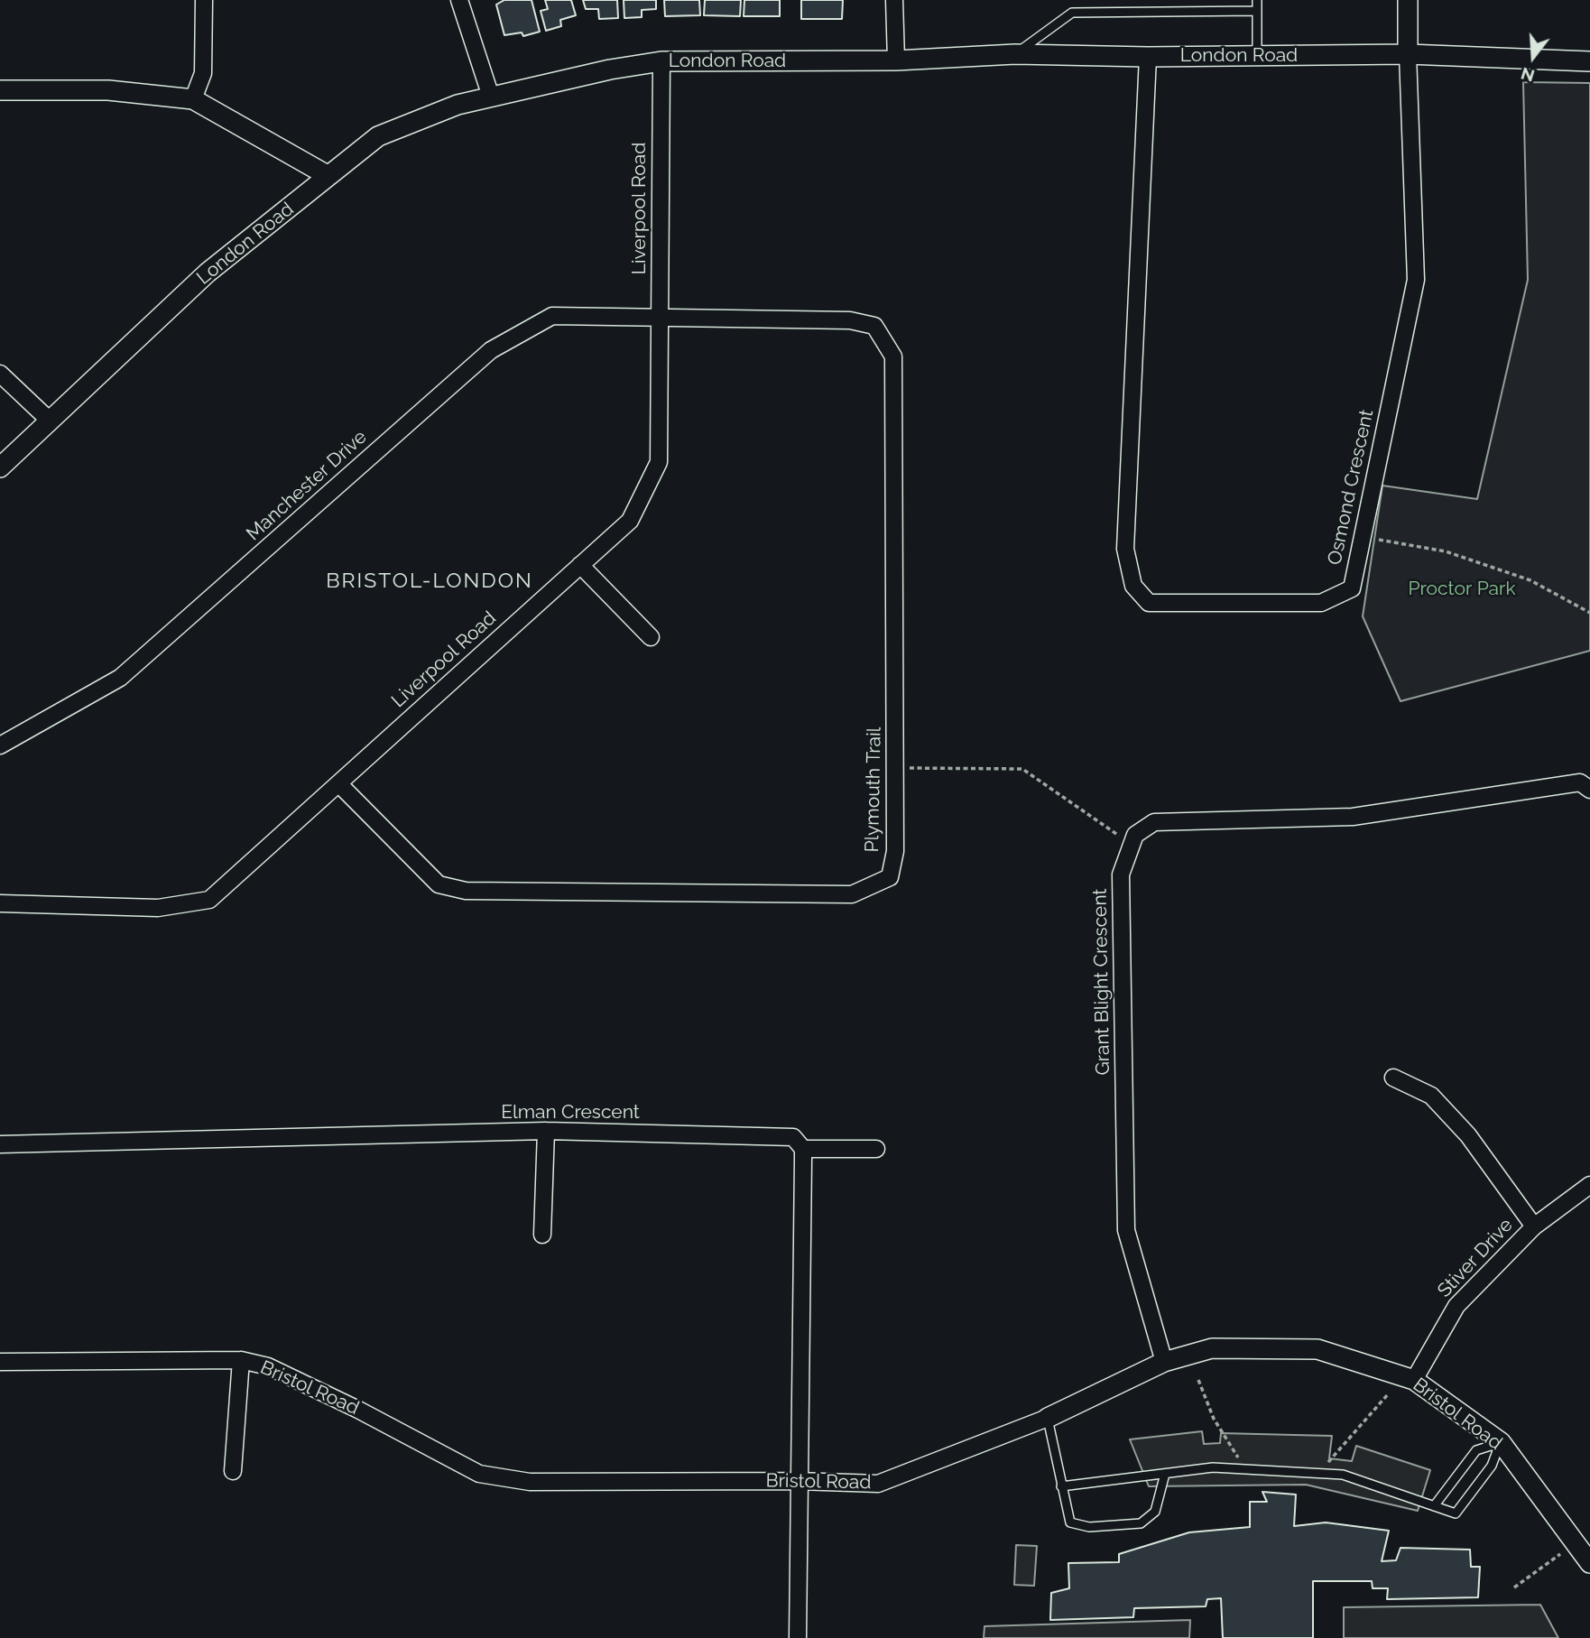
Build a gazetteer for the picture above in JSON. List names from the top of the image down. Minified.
{"streets":{"street":["London Road","Liverpool Road","Manchester Drive","Osmond Crescent","Plymouth Trail","Grant Blight Crescent","Elman Crescent","Stiver Drive","Bristol Road"]},"crossings":[["London Road","Liverpool Road"],["London Road","Osmond Crescent"],["Liverpool Road","Manchester Drive"],["Liverpool Road","Plymouth Trail"],["Manchester Drive","Plymouth Trail"],["Grant Blight Crescent","Bristol Road"],["Stiver Drive","Bristol Road"]],"districts":["BRISTOL-LONDON"],"parks":["Proctor Park"],"north":"bottom"}
